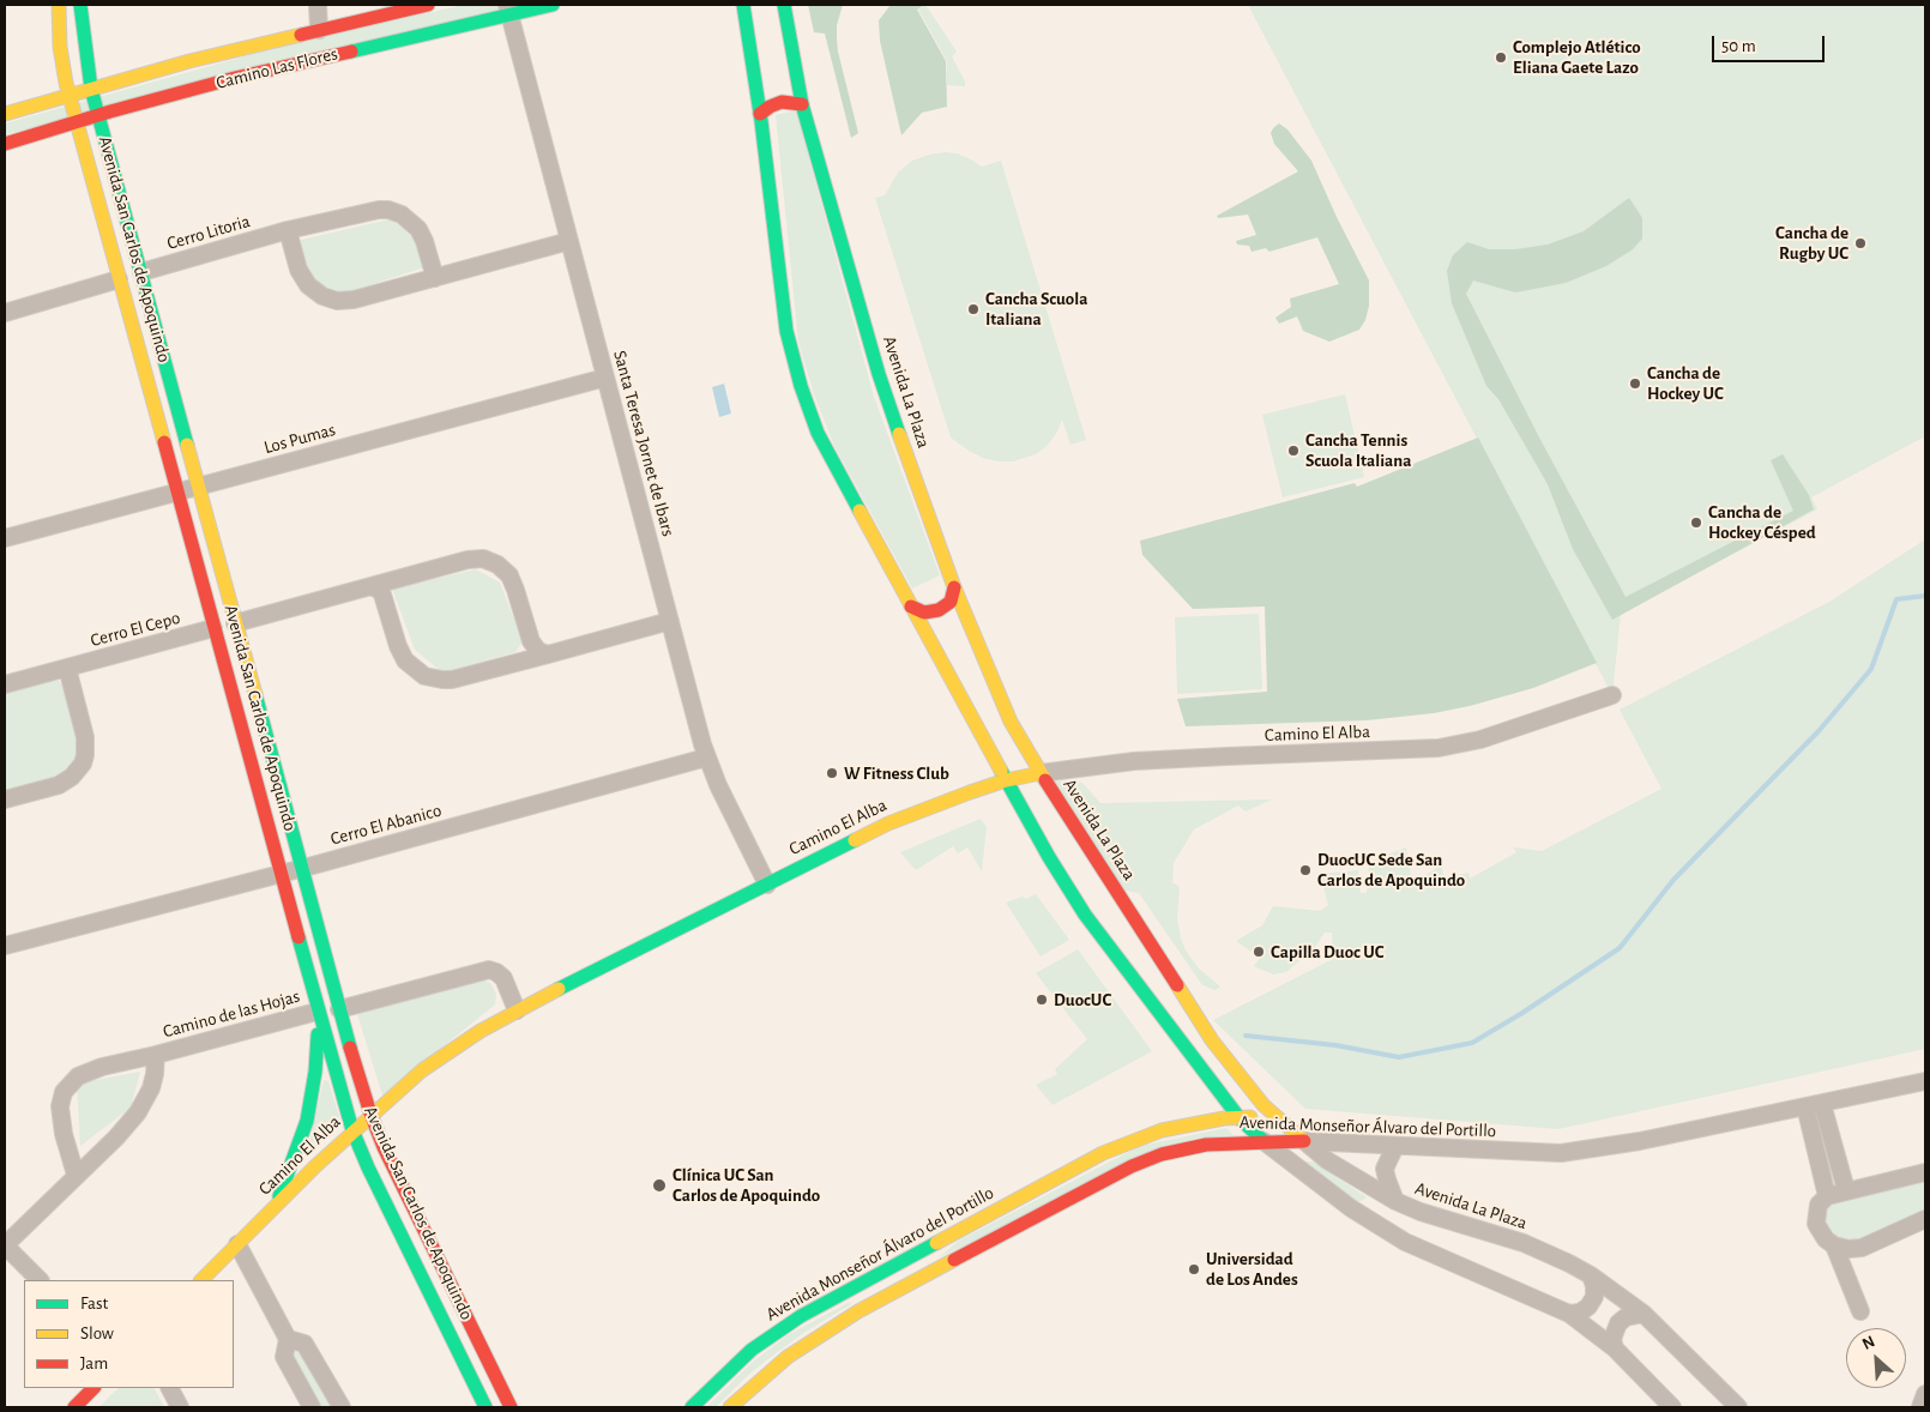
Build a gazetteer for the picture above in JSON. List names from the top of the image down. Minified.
{"streets":{"main road":["Camino Las Flores","Avenida San Carlos de Apoquindo","Avenida La Plaza","Camino El Alba","Avenida Monseñor Álvaro del Portillo"],"street":["Cerro Litoria","Los Pumas","Santa Teresa Jornet de Ibars","Cerro El Cepo","Cerro El Abanico","Camino de las Hojas"]},"crossings":[["Camino Las Flores","Avenida San Carlos de Apoquindo"],["Camino Las Flores","Santa Teresa Jornet de Ibars"],["Cerro Litoria","Avenida San Carlos de Apoquindo"],["Avenida San Carlos de Apoquindo","Los Pumas"],["Avenida San Carlos de Apoquindo","Cerro El Cepo"],["Avenida San Carlos de Apoquindo","Camino El Alba"],["Avenida San Carlos de Apoquindo","Cerro El Abanico"],["Avenida San Carlos de Apoquindo","Camino de las Hojas"],["Avenida La Plaza","Camino El Alba"],["Avenida La Plaza","Avenida Monseñor Álvaro del Portillo"],["Los Pumas","Santa Teresa Jornet de Ibars"],["Santa Teresa Jornet de Ibars","Camino El Alba"],["Santa Teresa Jornet de Ibars","Cerro El Abanico"]],"places":["Complejo Atlético Eliana Gaete Lazo","Cancha de Rugby UC","Cancha Scuola Italiana","Cancha de Hockey UC","Cancha Tennis Scuola Italiana","Cancha de Hockey Césped","W Fitness Club","DuocUC Sede San Carlos de Apoquindo","Capilla Duoc UC","DuocUC","Clínica UC San Carlos de Apoquindo","Universidad de Los Andes"],"legend":["Fast","Slow","Jam"],"scale_bar":"50 m","north":"top left"}
